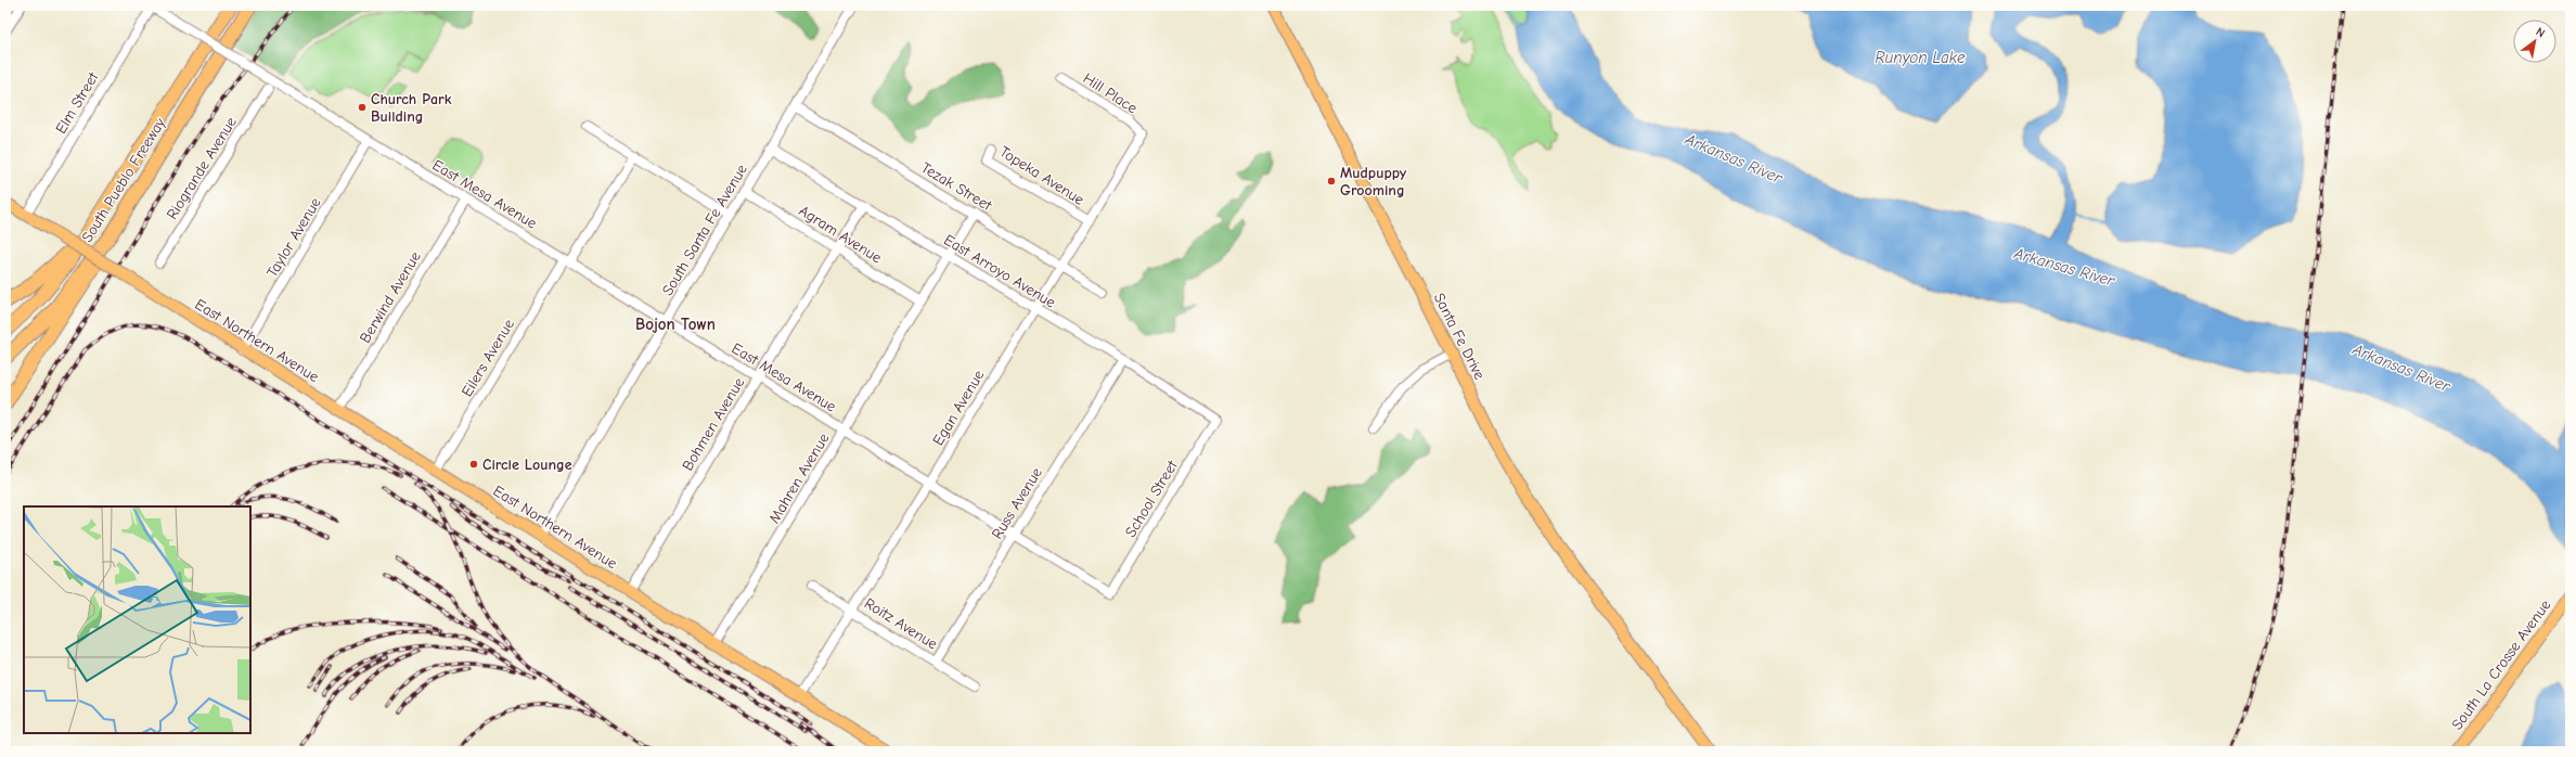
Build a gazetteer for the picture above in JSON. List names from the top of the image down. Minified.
{"streets":{"highway":["South Pueblo Freeway"],"main road":["Santa Fe Drive","East Northern Avenue","South La Crosse Avenue"],"street":["Hill Place","Elm Street","Riogrande Avenue","Topeka Avenue","Tezak Street","East Mesa Avenue","South Santa Fe Avenue","Agram Avenue","Taylor Avenue","East Arroyo Avenue","Berwind Avenue","Eilers Avenue","Egan Avenue","Bohmen Avenue","Mahren Avenue","School Street","Russ Avenue","Roitz Avenue"]},"crossings":[["Hill Place","Egan Avenue"],["Elm Street","East Mesa Avenue"],["Elm Street","East Northern Avenue"],["Topeka Avenue","Egan Avenue"],["Tezak Street","South Santa Fe Avenue"],["Tezak Street","Egan Avenue"],["Tezak Street","Mahren Avenue"],["East Mesa Avenue","South Santa Fe Avenue"],["East Mesa Avenue","Taylor Avenue"],["East Mesa Avenue","Berwind Avenue"],["East Mesa Avenue","Eilers Avenue"],["East Mesa Avenue","Egan Avenue"],["East Mesa Avenue","Bohmen Avenue"],["East Mesa Avenue","Mahren Avenue"],["East Mesa Avenue","School Street"],["East Mesa Avenue","Russ Avenue"],["South Santa Fe Avenue","Agram Avenue"],["South Santa Fe Avenue","East Arroyo Avenue"],["South Santa Fe Avenue","East Northern Avenue"],["Agram Avenue","Bohmen Avenue"],["Agram Avenue","Mahren Avenue"],["Taylor Avenue","East Northern Avenue"],["East Arroyo Avenue","Egan Avenue"],["East Arroyo Avenue","Bohmen Avenue"],["East Arroyo Avenue","Mahren Avenue"],["East Arroyo Avenue","School Street"],["East Arroyo Avenue","Russ Avenue"],["Berwind Avenue","East Northern Avenue"],["East Northern Avenue","Eilers Avenue"],["East Northern Avenue","Egan Avenue"],["East Northern Avenue","Bohmen Avenue"],["East Northern Avenue","Mahren Avenue"],["Egan Avenue","Roitz Avenue"],["Russ Avenue","Roitz Avenue"]],"districts":["Bojon Town"],"water":["Runyon Lake","Arkansas River"],"places":["Church Park Building","Mudpuppy Grooming","Circle Lounge"],"north":"top right"}
